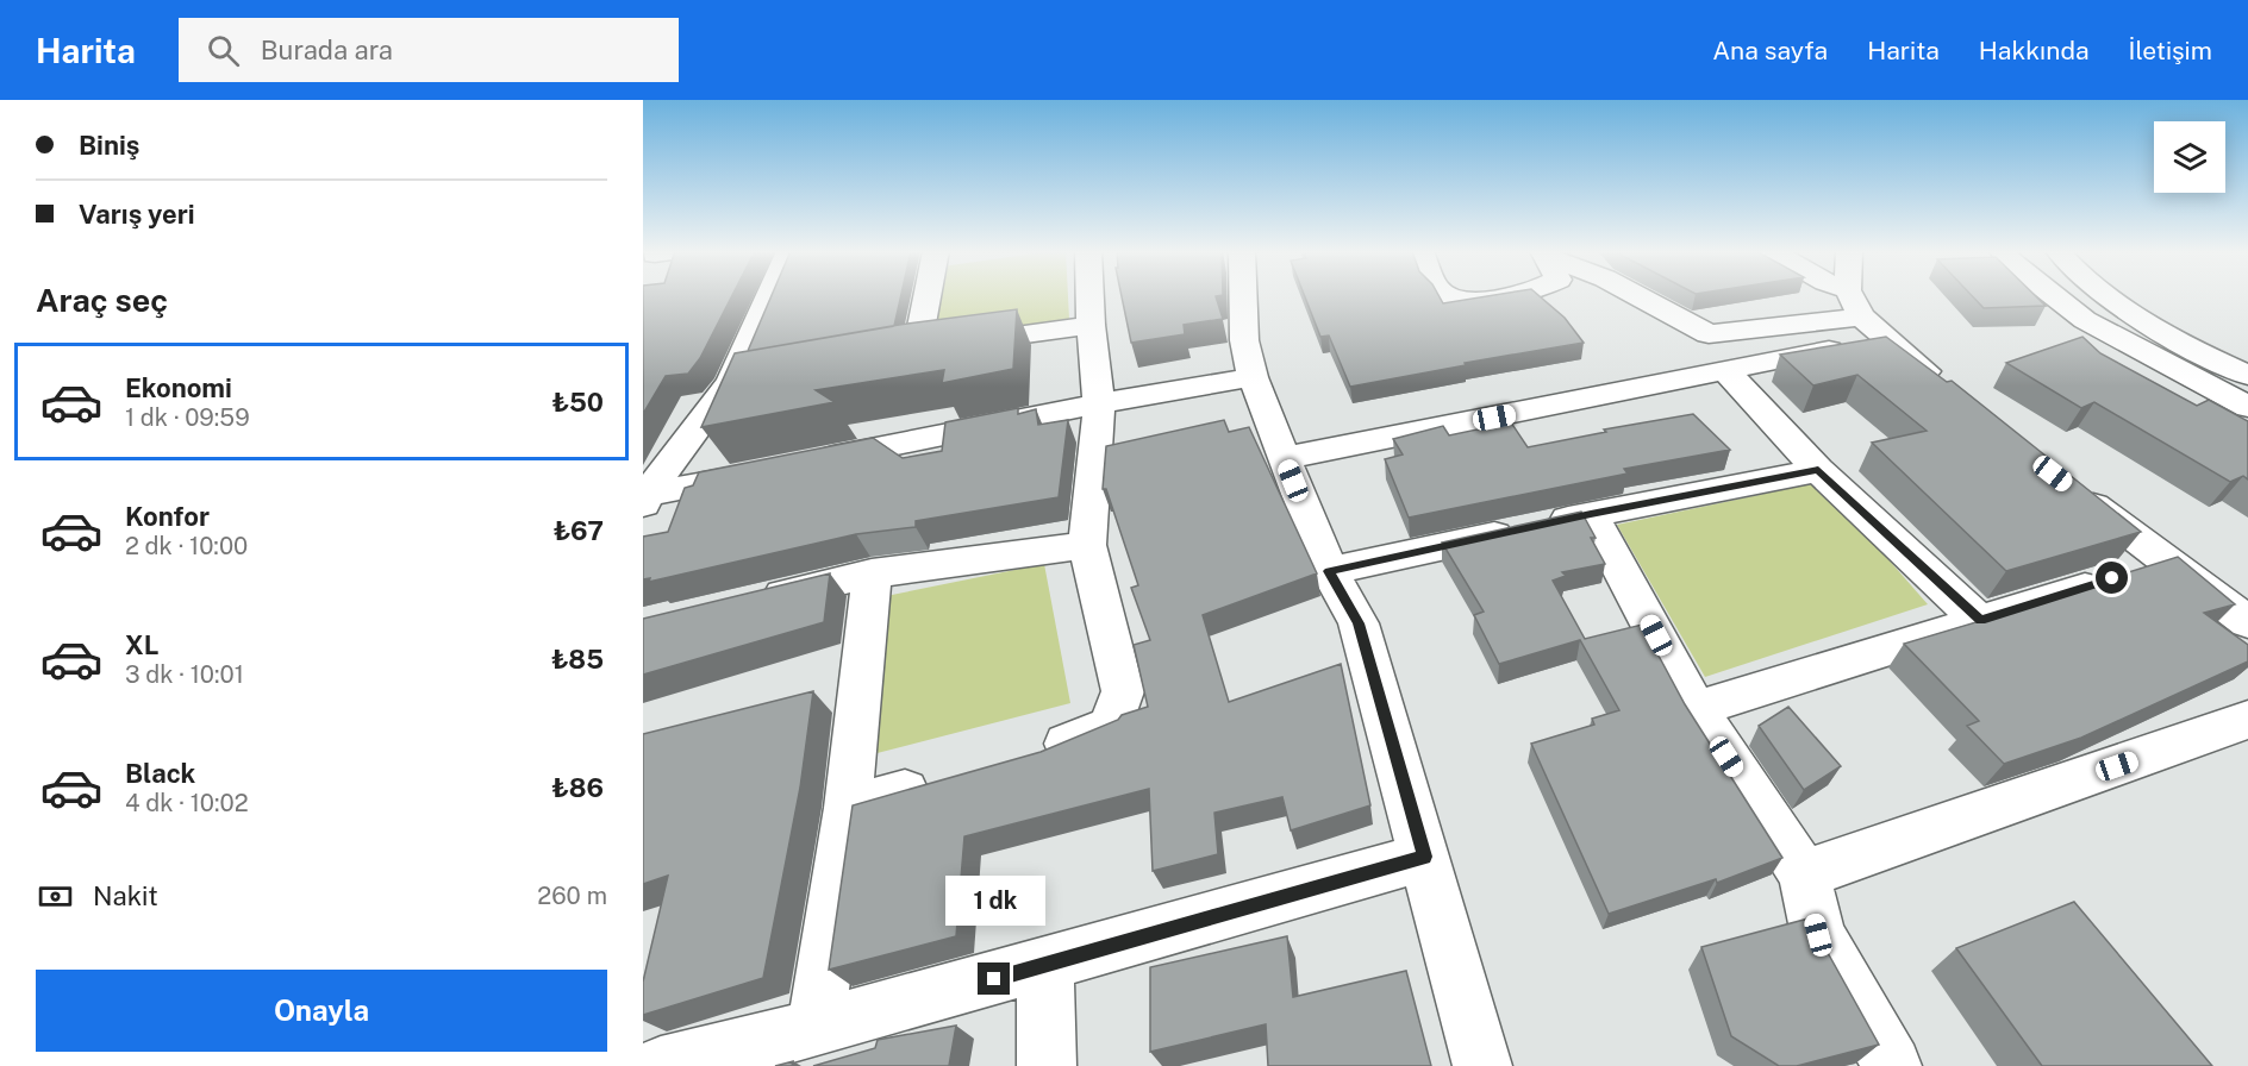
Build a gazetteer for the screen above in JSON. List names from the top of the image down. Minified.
{"page":{"header":"Harita","search":"Burada ara","nav":["Ana sayfa","Harita","Hakkında","İletişim"],"banner":["Biniş","Varış yeri"],"heading":"Araç seç","list":[{"name":"Ekonomi","note":"1 dk · 09:59","value":"₺50"},{"name":"Konfor","note":"2 dk · 10:00","value":"₺67"},{"name":"XL","note":"3 dk · 10:01","value":"₺85"},{"name":"Black","note":"4 dk · 10:02","value":"₺86"}],"pay":["Nakit","260 m"],"bubble":"1 dk","buttons":"Onayla"}}
